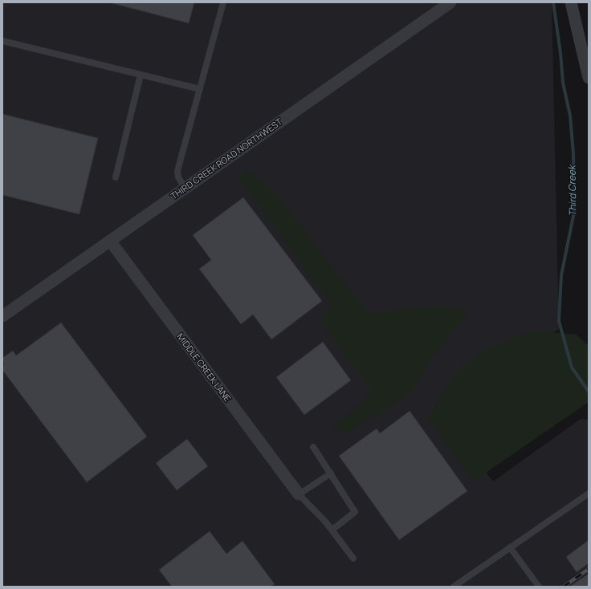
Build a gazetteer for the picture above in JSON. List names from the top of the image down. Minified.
{"streets":{"street":["THIRD CREEK ROAD NORTHWEST","MIDDLE CREEK LANE"]},"crossings":[["THIRD CREEK ROAD NORTHWEST","MIDDLE CREEK LANE"]],"water":["Third Creek"]}
